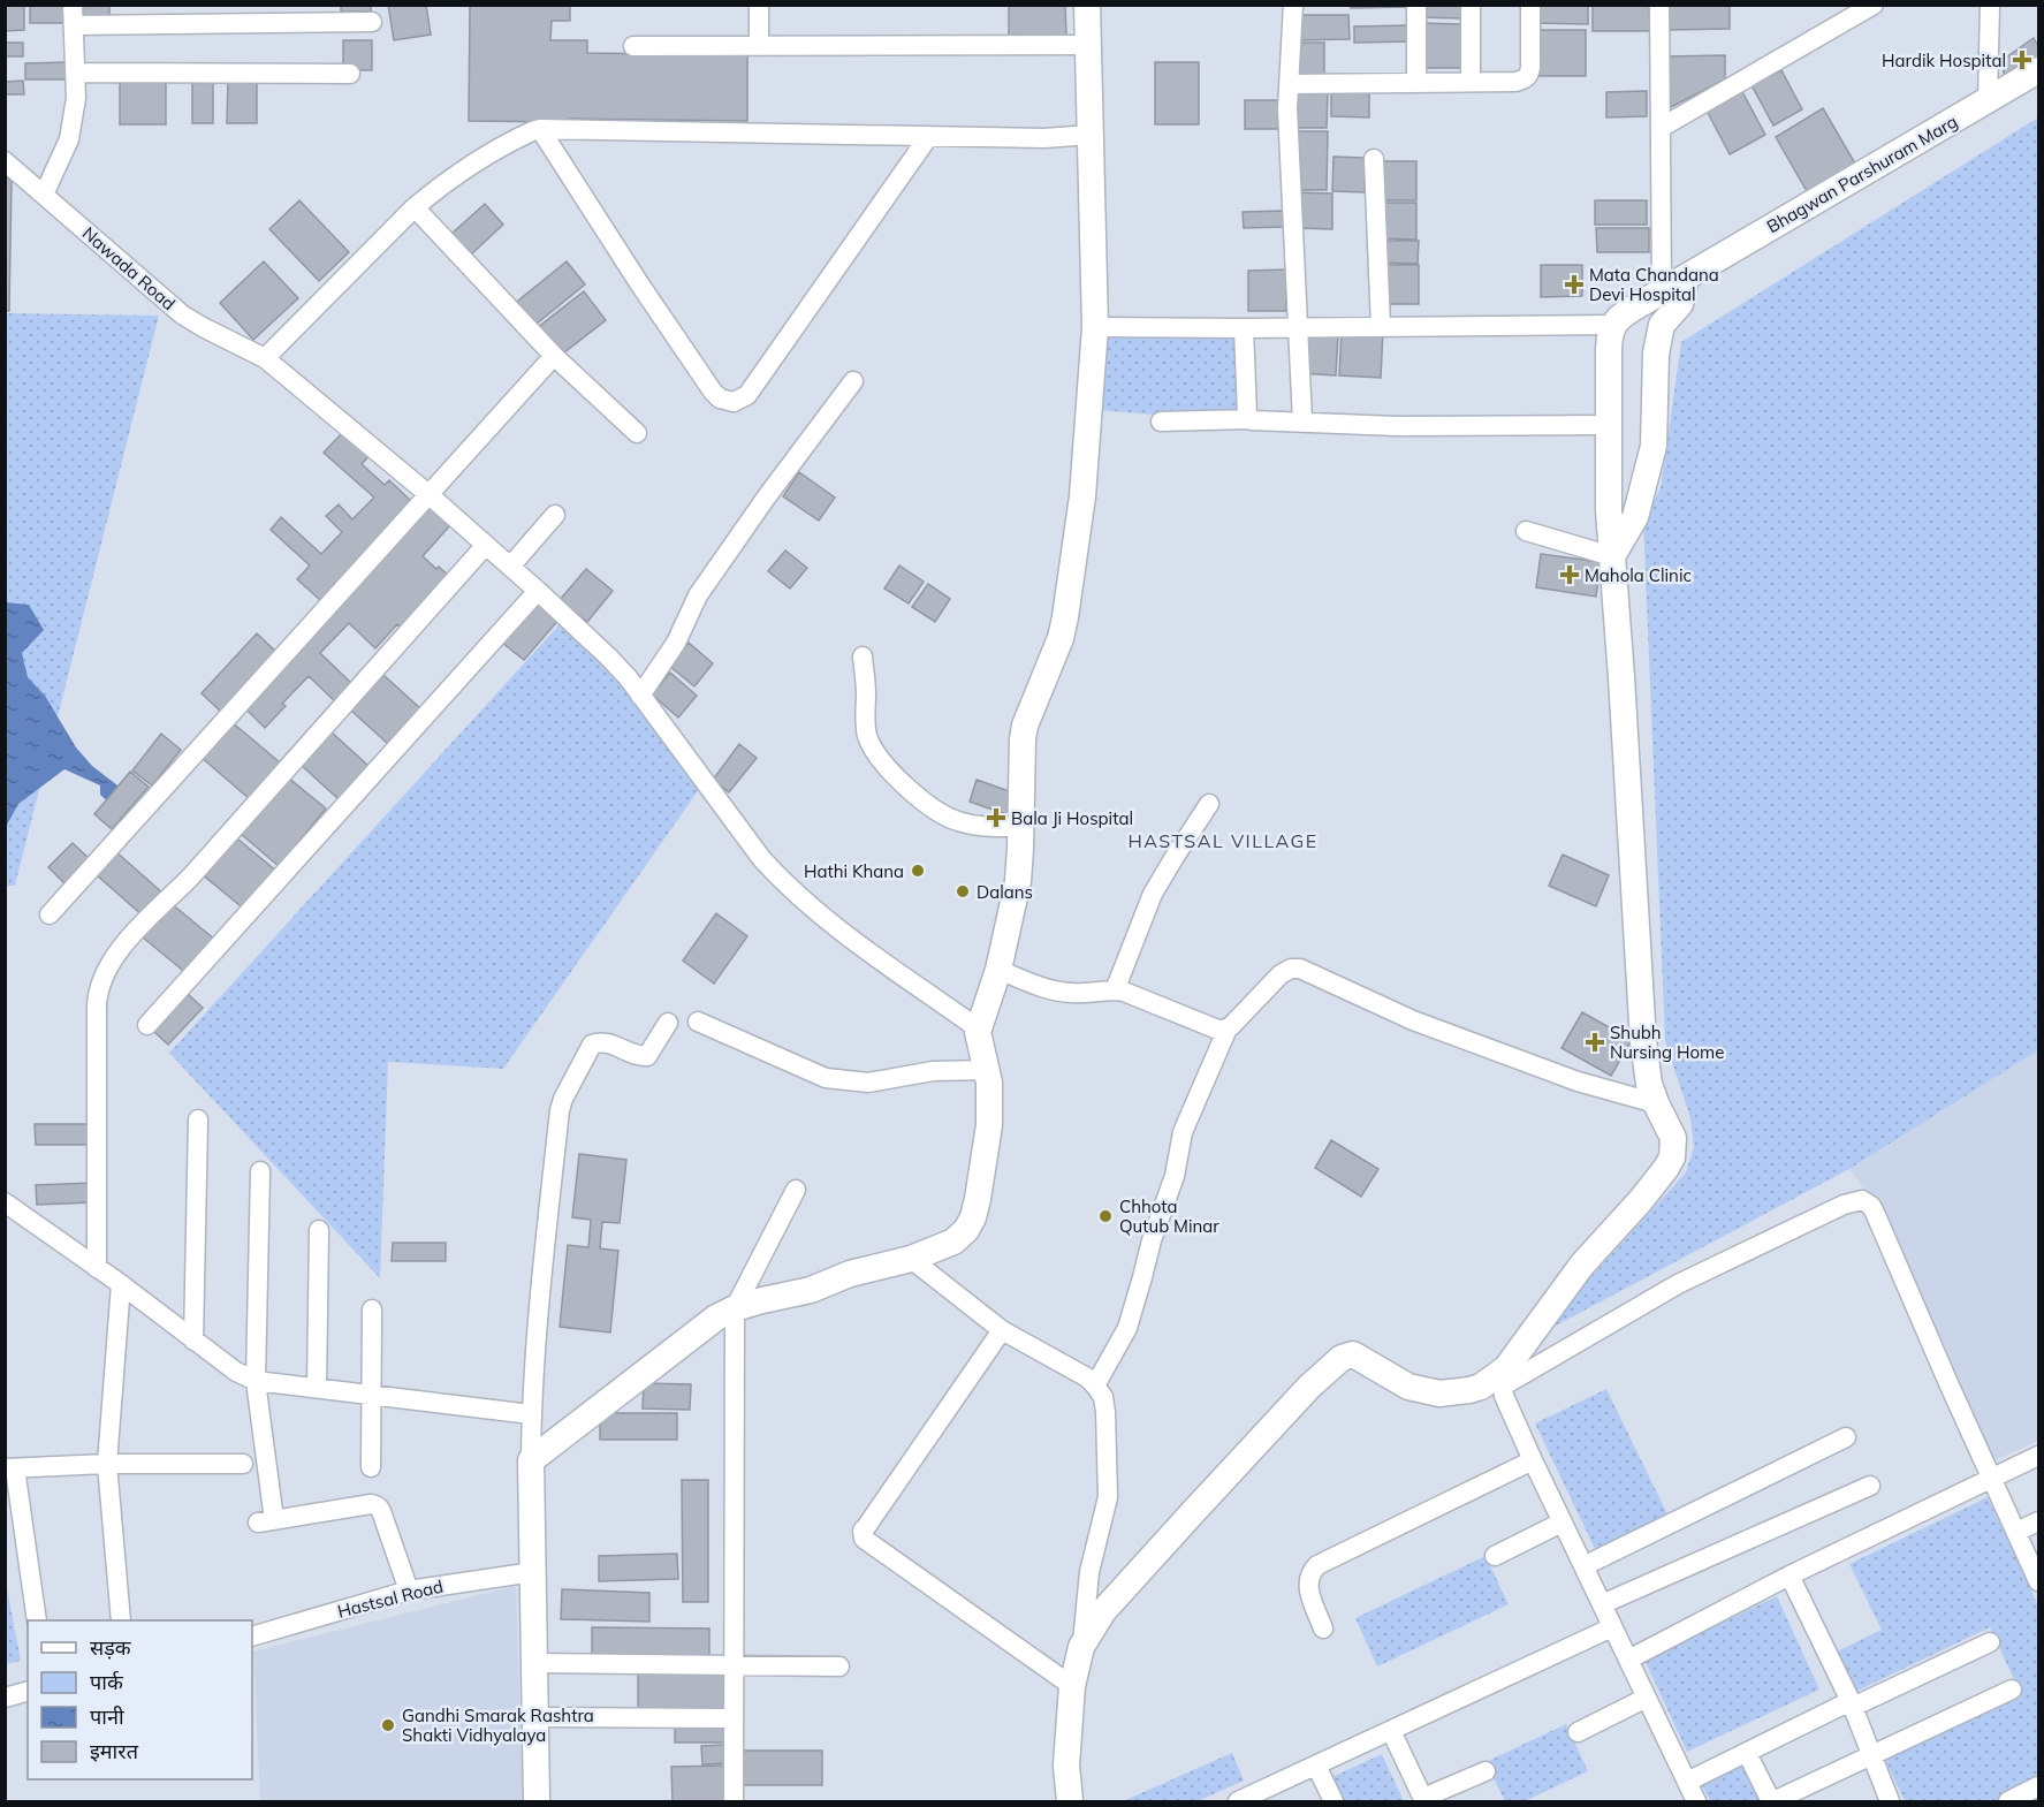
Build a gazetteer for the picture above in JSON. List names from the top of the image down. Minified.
{"streets":{"street":["Bhagwan Parshuram Marg","Nawada Road","Hastsal Road"]},"districts":["HASTSAL VILLAGE"],"places":{"health":["Hardik Hospital","Mata Chandana Devi Hospital","Mahola Clinic","Bala Ji Hospital","Shubh Nursing Home"],"other":["Hathi Khana","Dalans","Chhota Qutub Minar","Gandhi Smarak Rashtra Shakti Vidhyalaya"]},"legend":["सड़क","पार्क","पानी","इमारत"]}
